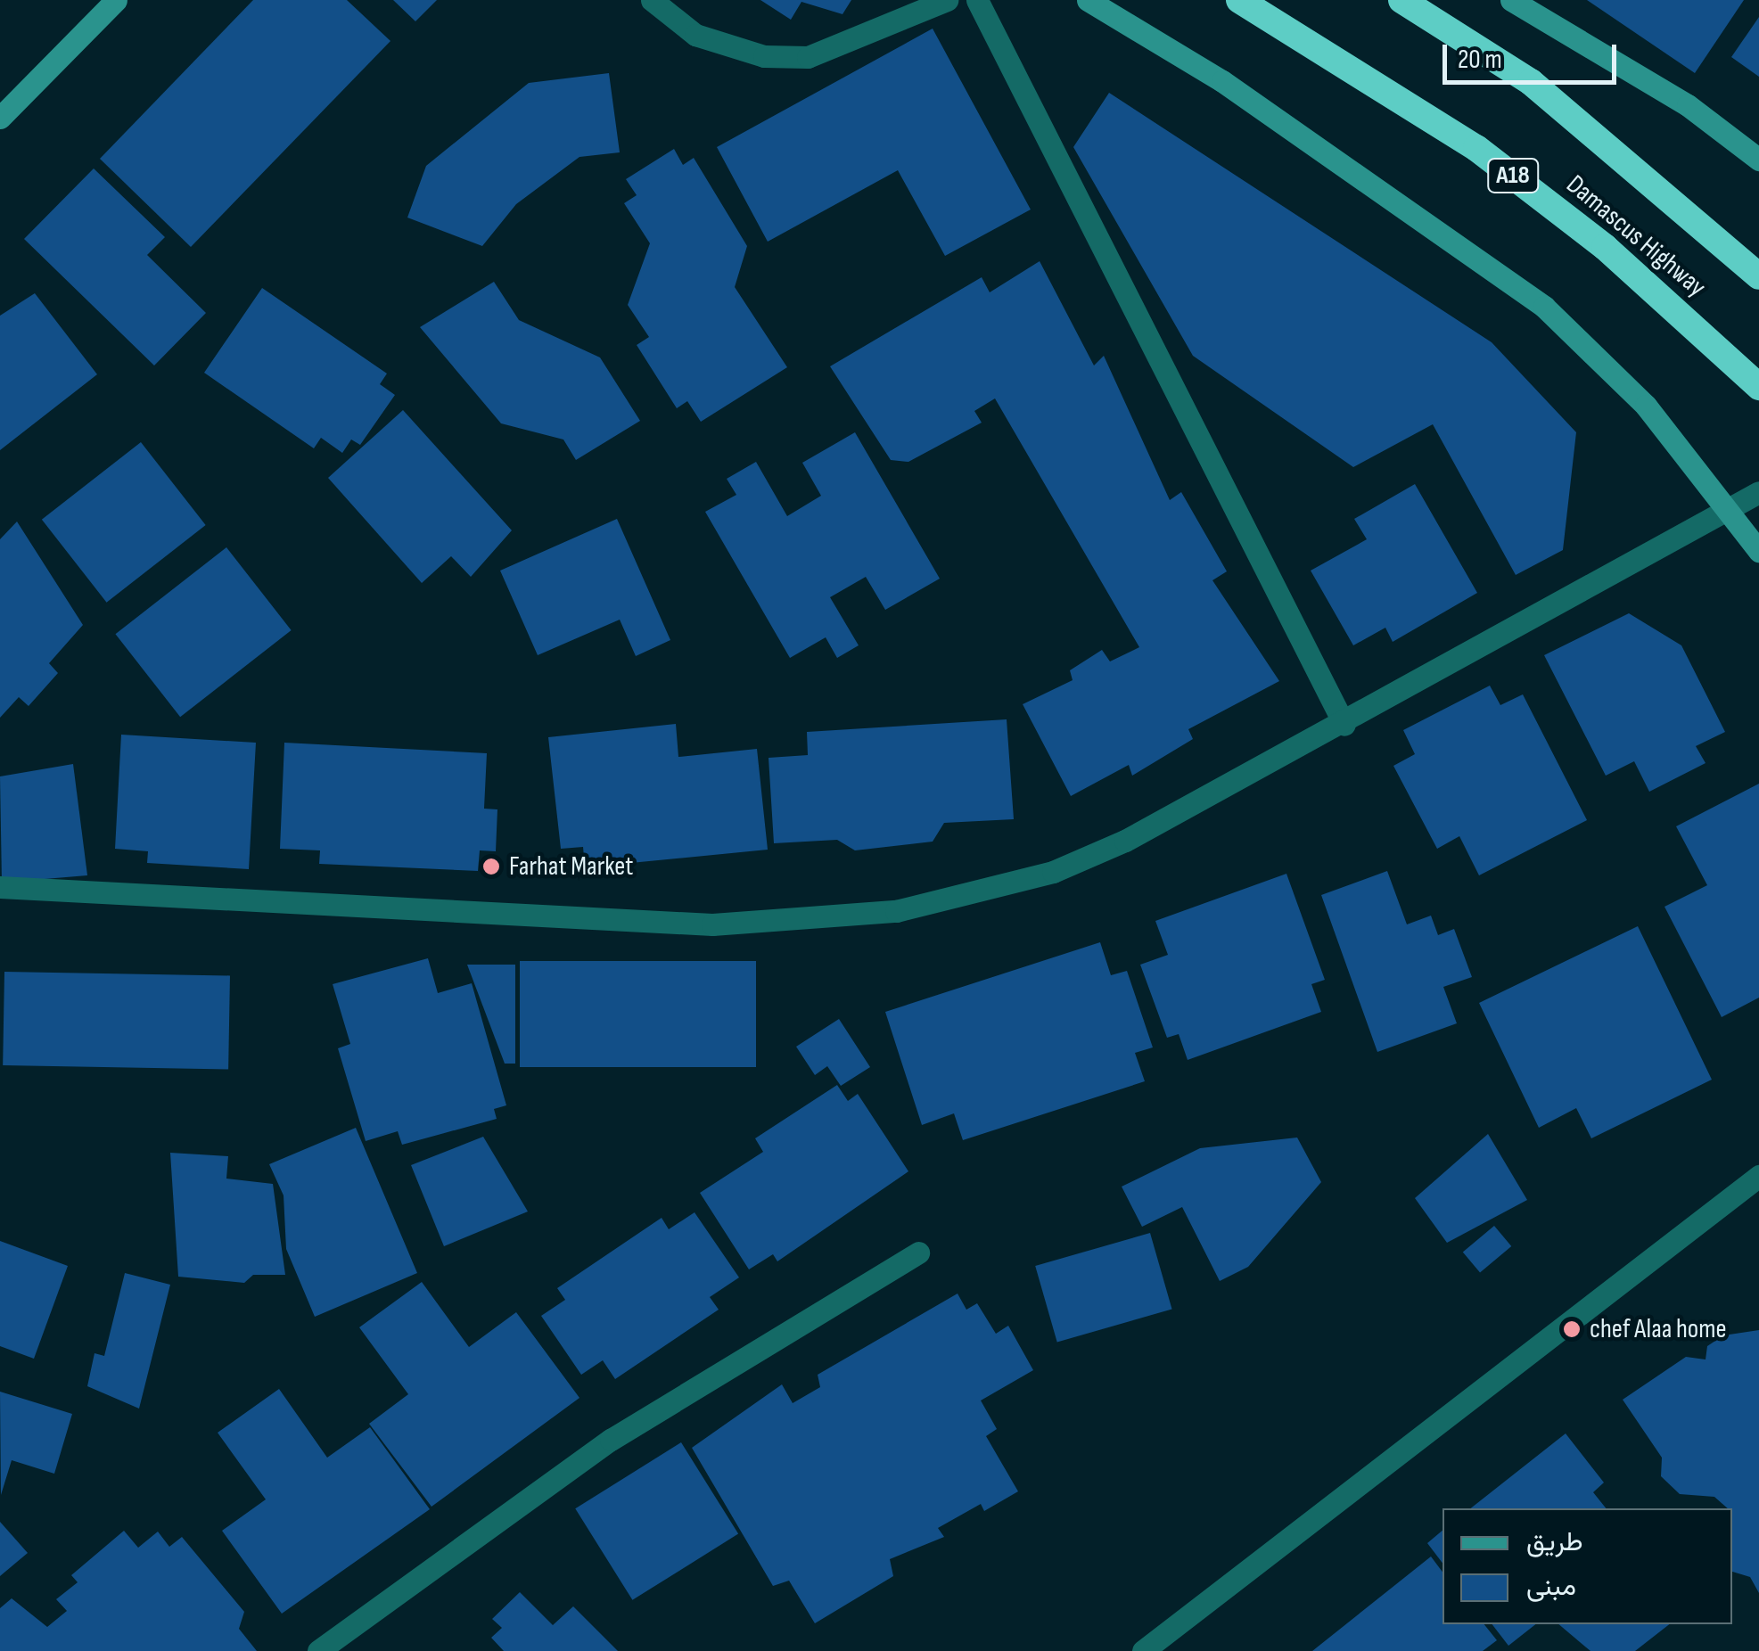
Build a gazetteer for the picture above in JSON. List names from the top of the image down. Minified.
{"streets":{"highway":["A18","Damascus Highway"]},"places":["Farhat Market","chef Alaa home"],"legend":["طريق","مبنى"],"scale_bar":"20 m"}
